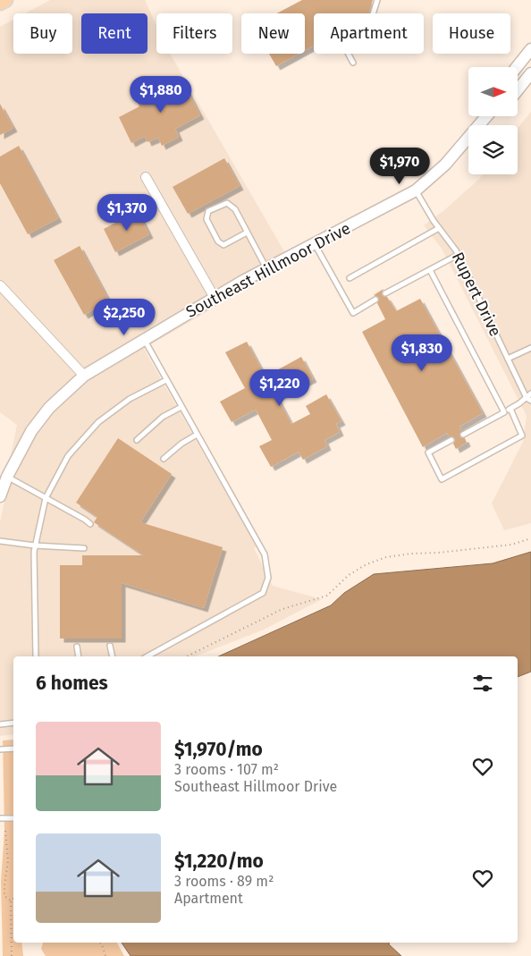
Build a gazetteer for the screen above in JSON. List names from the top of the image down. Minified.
{"streets":{"street":["Southeast Hillmoor Drive"],"lane":["Rupert Drive"]},"crossings":[["Southeast Hillmoor Drive","Rupert Drive"]],"north":"right","page":{"chip":["Buy","Rent","Filters","New","Apartment","House"],"price":["$1,880","$1,970","$1,370","$2,250","$1,830","$1,220"],"heading":"6 homes","list":[{"name":"$1,970/mo","note":"3 rooms · 107 m² · Southeast Hillmoor Drive"},{"name":"$1,220/mo","note":"3 rooms · 89 m² · Apartment"}]}}
